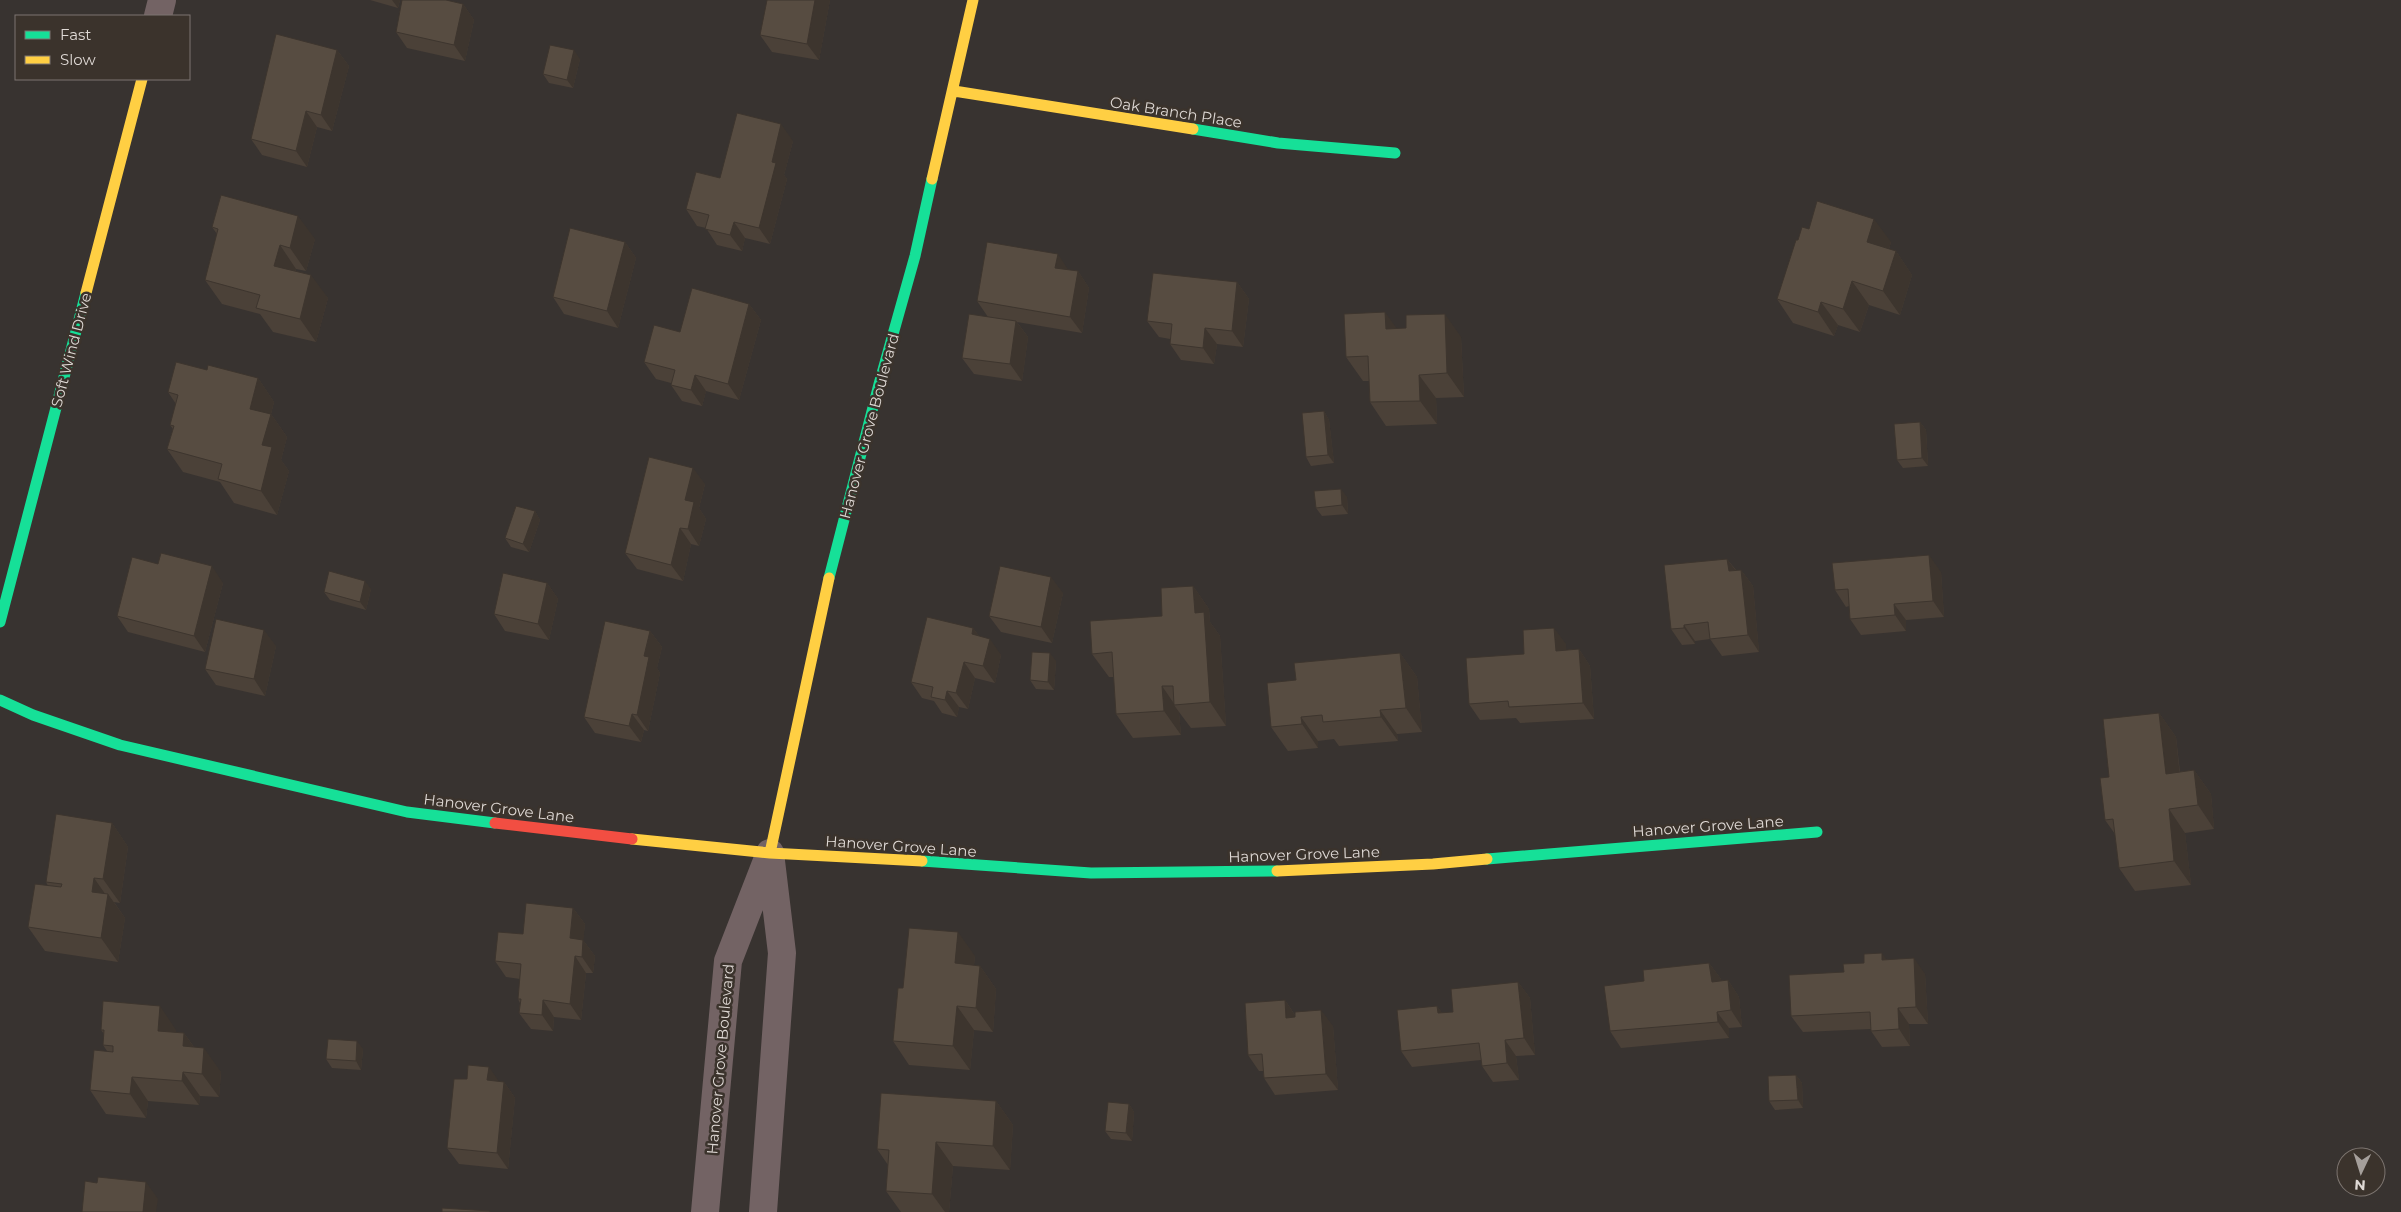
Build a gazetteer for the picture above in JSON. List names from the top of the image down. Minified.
{"streets":{"street":["Oak Branch Place","Soft Wind Drive","Hanover Grove Boulevard","Hanover Grove Lane"]},"crossings":[["Oak Branch Place","Hanover Grove Boulevard"],["Hanover Grove Boulevard","Hanover Grove Lane"]],"legend":["Fast","Slow"],"north":"bottom"}
